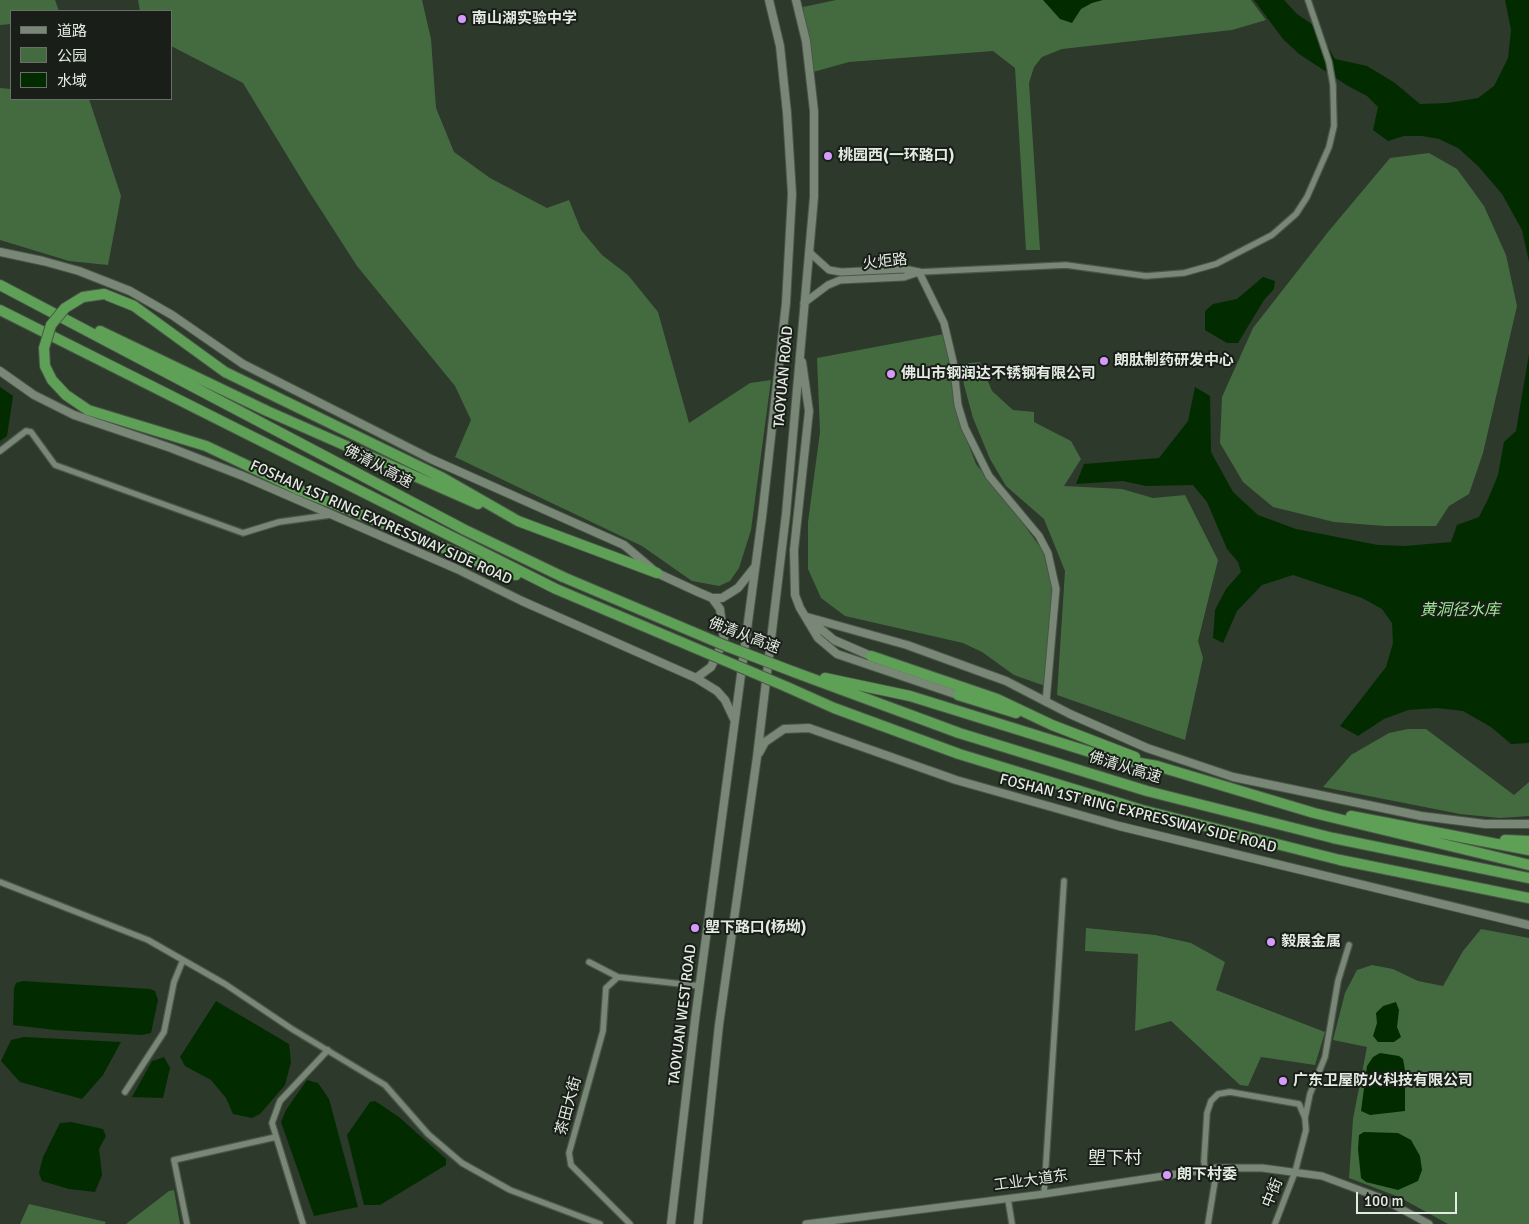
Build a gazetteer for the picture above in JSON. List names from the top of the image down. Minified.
{"streets":{"highway":["佛清从高速"],"main road":["TAOYUAN ROAD","FOSHAN 1ST RING EXPRESSWAY SIDE ROAD","TAOYUAN WEST ROAD"],"street":["火炬路","茶田大街","工业大道东","中街"]},"crossings":[["火炬路","TAOYUAN ROAD"],["TAOYUAN ROAD","FOSHAN 1ST RING EXPRESSWAY SIDE ROAD"],["TAOYUAN ROAD","TAOYUAN WEST ROAD"],["FOSHAN 1ST RING EXPRESSWAY SIDE ROAD","TAOYUAN WEST ROAD"],["工业大道东","中街"]],"districts":["塱下村"],"water":["黄洞径水库"],"places":["南山湖实验中学","桃园西(一环路口)","朗肽制药研发中心","佛山市钢润达不锈钢有限公司","塱下路口(杨坳)","毅展金属","广东卫屋防火科技有限公司","朗下村委"],"legend":["道路","公园","水域"],"scale_bar":"100 m"}
